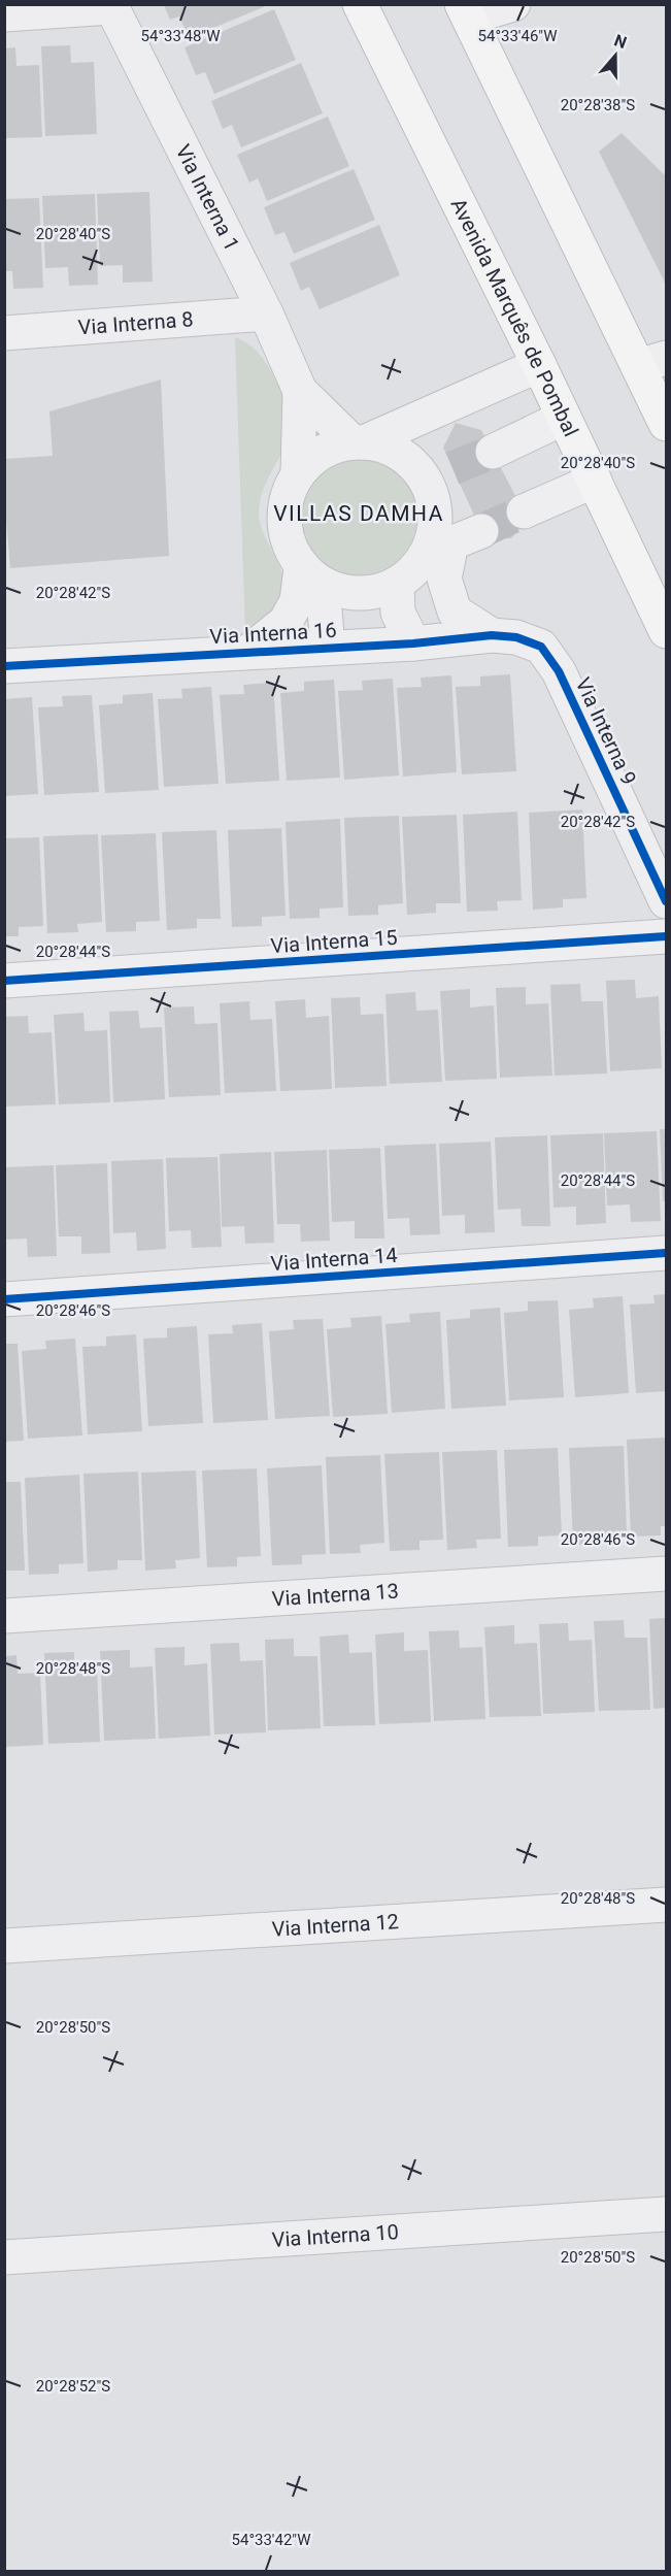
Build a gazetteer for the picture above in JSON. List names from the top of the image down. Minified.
{"streets":{"main road":["Avenida Marquês de Pombal"],"street":["Via Interna 1","Via Interna 8","Via Interna 16","Via Interna 9","Via Interna 15","Via Interna 14","Via Interna 13","Via Interna 12","Via Interna 10"]},"crossings":[["Via Interna 1","Via Interna 8"],["Via Interna 16","Via Interna 9"]],"districts":["VILLAS DAMHA"],"north":"top","coordinates":["54°33'48\"W","54°33'46\"W","20°28'38\"S","20°28'40\"S","20°28'42\"S","20°28'44\"S","20°28'46\"S","20°28'48\"S","20°28'50\"S","20°28'52\"S","54°33'42\"W"]}
